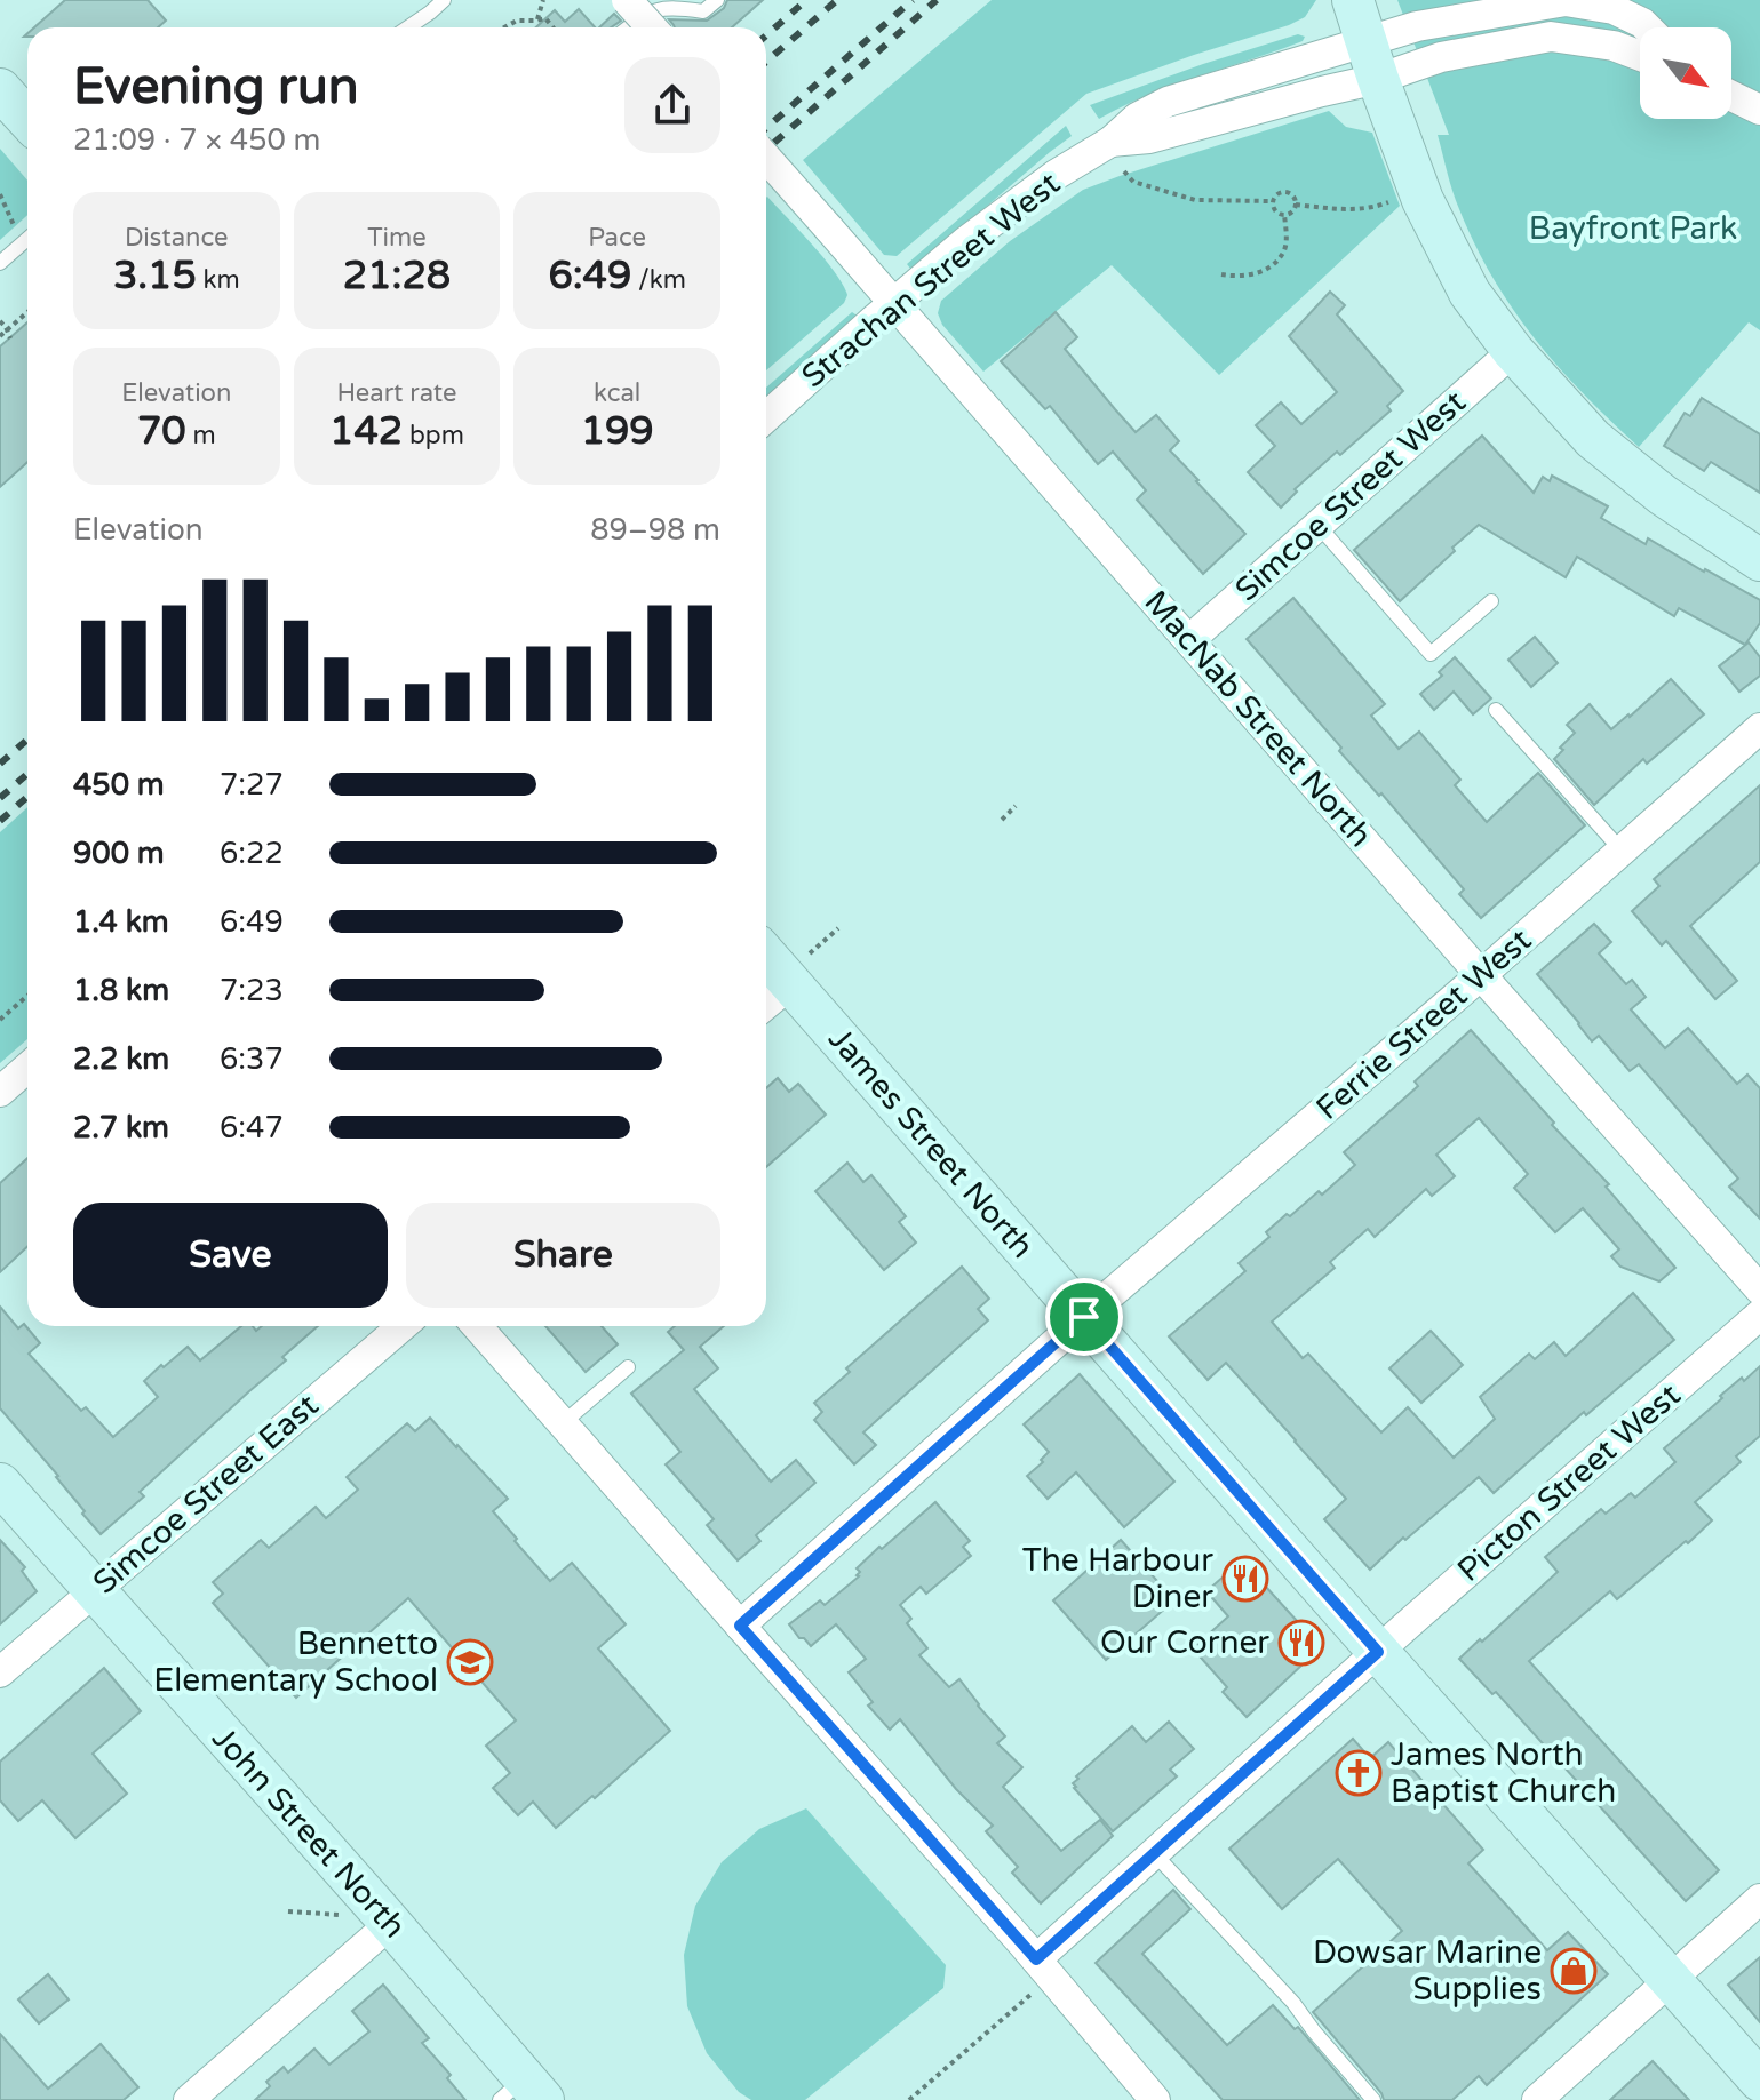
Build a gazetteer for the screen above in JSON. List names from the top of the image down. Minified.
{"streets":{"main road":["James Street North","John Street North"],"street":["Strachan Street West","Simcoe Street West","MacNab Street North","Ferrie Street West","Picton Street West","Simcoe Street East"]},"crossings":[["Strachan Street West","MacNab Street North"],["Simcoe Street West","MacNab Street North"],["MacNab Street North","Ferrie Street West"],["Ferrie Street West","James Street North"],["James Street North","Picton Street West"],["Simcoe Street East","John Street North"]],"parks":["Bayfront Park"],"places":{"restaurant":["The Harbour Diner","Our Corner"],"school or university":["Bennetto Elementary School"],"church":["James North Baptist Church"],"shop":["Dowsar Marine Supplies"]},"north":"bottom right","page":{"heading":["Evening run","21:09 · 7 × 450 m"],"stats":[["Distance","3.15 km"],["Time","21:28"],["Pace","6:49 /km"],["Elevation","70 m"],["Heart rate","142 bpm"],["kcal","199"]],"chart":["Elevation","89–98 m"],"list":[{"name":"450 m","note":"7:27"},{"name":"900 m","note":"6:22"},{"name":"1.4 km","note":"6:49"},{"name":"1.8 km","note":"7:23"},{"name":"2.2 km","note":"6:37"},{"name":"2.7 km","note":"6:47"}],"buttons":["Save","Share"]}}
